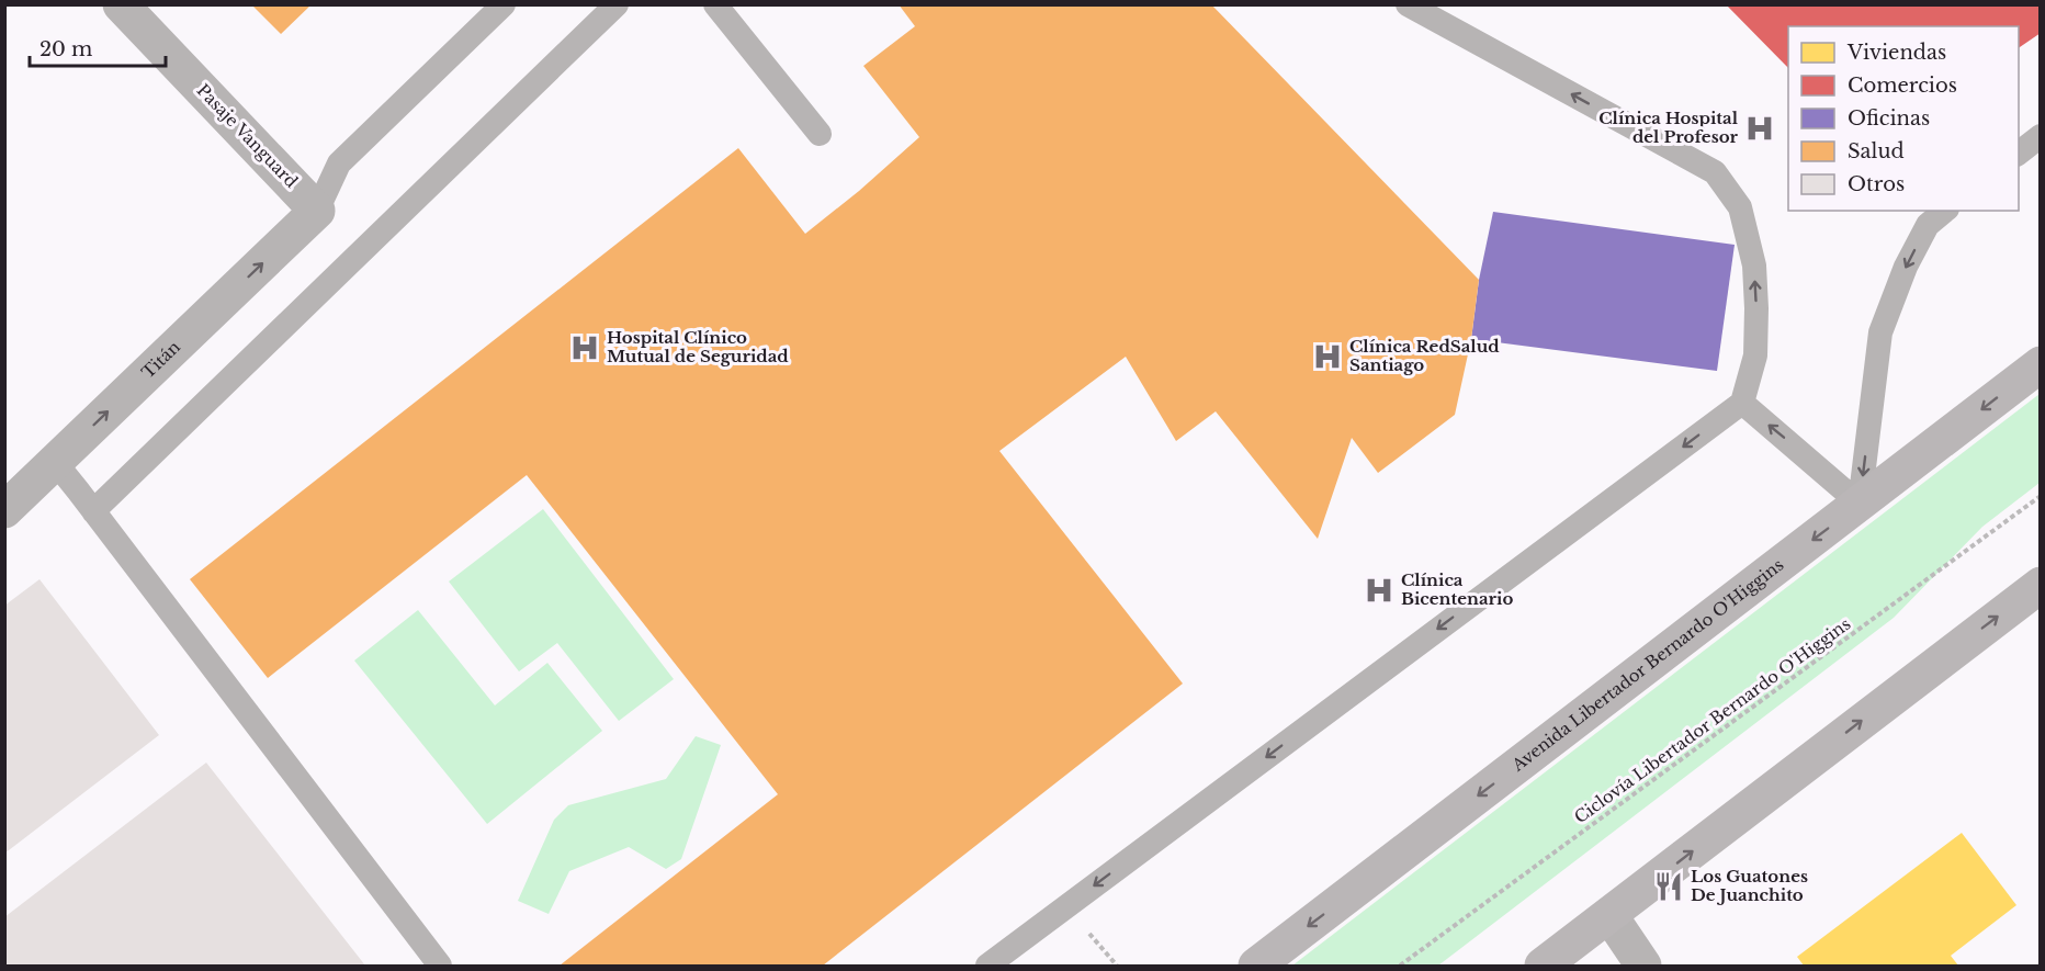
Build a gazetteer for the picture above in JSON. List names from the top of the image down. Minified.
{"streets":{"main road":["Avenida Libertador Bernardo O'Higgins"],"street":["Pasaje Vanguard","Titán"],"path":["Ciclovía Libertador Bernardo O'Higgins"]},"crossings":[["Pasaje Vanguard","Titán"]],"one_way":["Titán"],"places":{"hospital":["Clínica Hospital del Profesor","Hospital Clínico Mutual de Seguridad","Clínica RedSalud Santiago","Clínica Bicentenario"],"restaurant":["Los Guatones De Juanchito"]},"legend":["Viviendas","Comercios","Oficinas","Salud","Otros"],"scale_bar":"20 m"}
